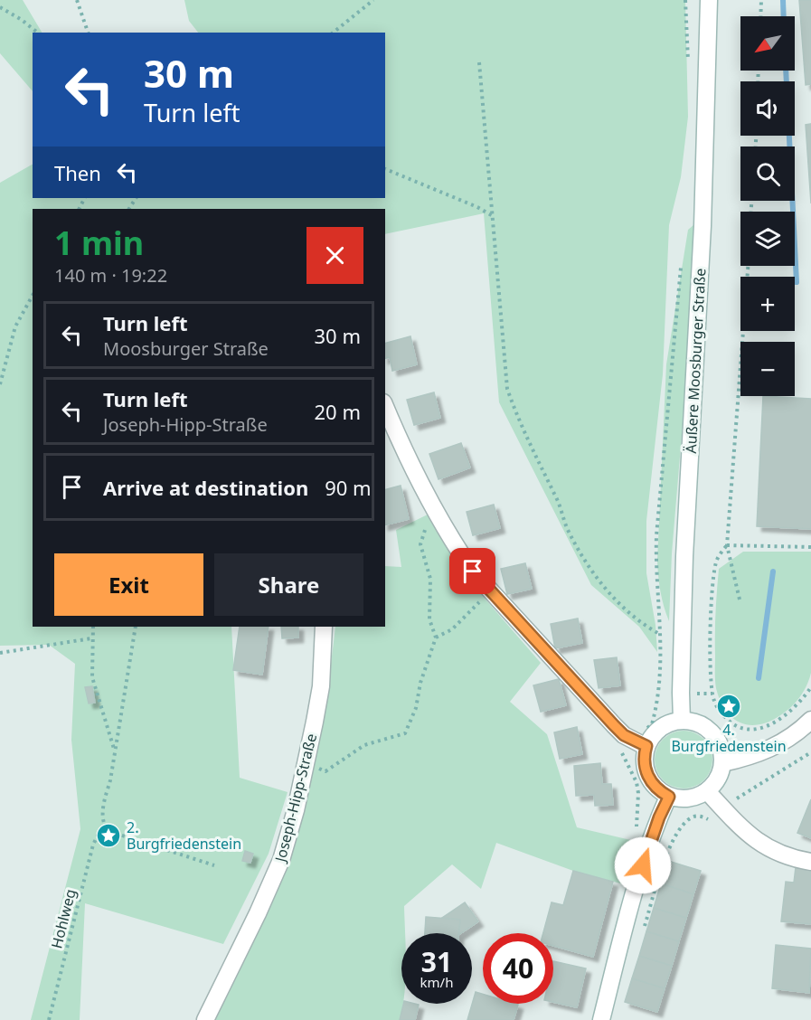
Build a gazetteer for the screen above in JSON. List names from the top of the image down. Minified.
{"streets":{"street":["Äußere Moosburger Straße","Joseph-Hipp-Straße"],"path":["Hohlweg"]},"places":{"place":["4. Burgfriedenstein","2. Burgfriedenstein"]},"north":"bottom left","page":{"map_buttons":["+","−"],"turn":["30 m","Turn left"],"then":"Then","heading":["1 min","140 m · 19:22"],"list":[{"name":"Turn left","note":"Moosburger Straße","value":"30 m"},{"name":"Turn left","note":"Joseph-Hipp-Straße","value":"20 m"},{"name":"Arrive at destination","value":"90 m"}],"buttons":["Exit","Share"],"speed":"31 km/h","limit":"40"}}
